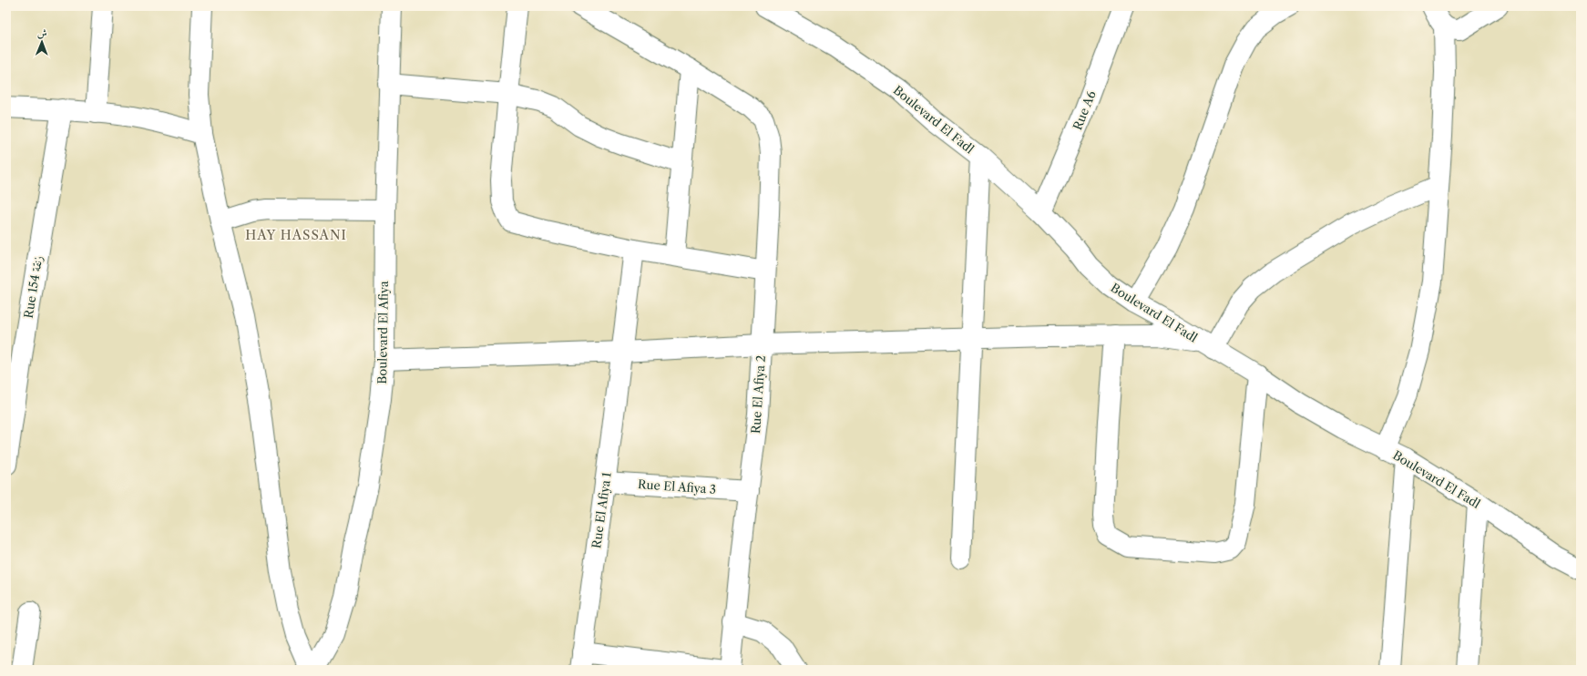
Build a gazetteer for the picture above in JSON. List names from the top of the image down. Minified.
{"streets":{"street":["Rue A6","Boulevard El Fadl","Rue 154 زنقة","Boulevard El Afiya","Rue El Afiya 2","Rue El Afiya 3","Rue El Afiya 1"]},"crossings":[["Rue A6","Boulevard El Fadl"],["Rue El Afiya 2","Rue El Afiya 3"],["Rue El Afiya 3","Rue El Afiya 1"]],"districts":["HAY HASSANI"],"north":"top"}
